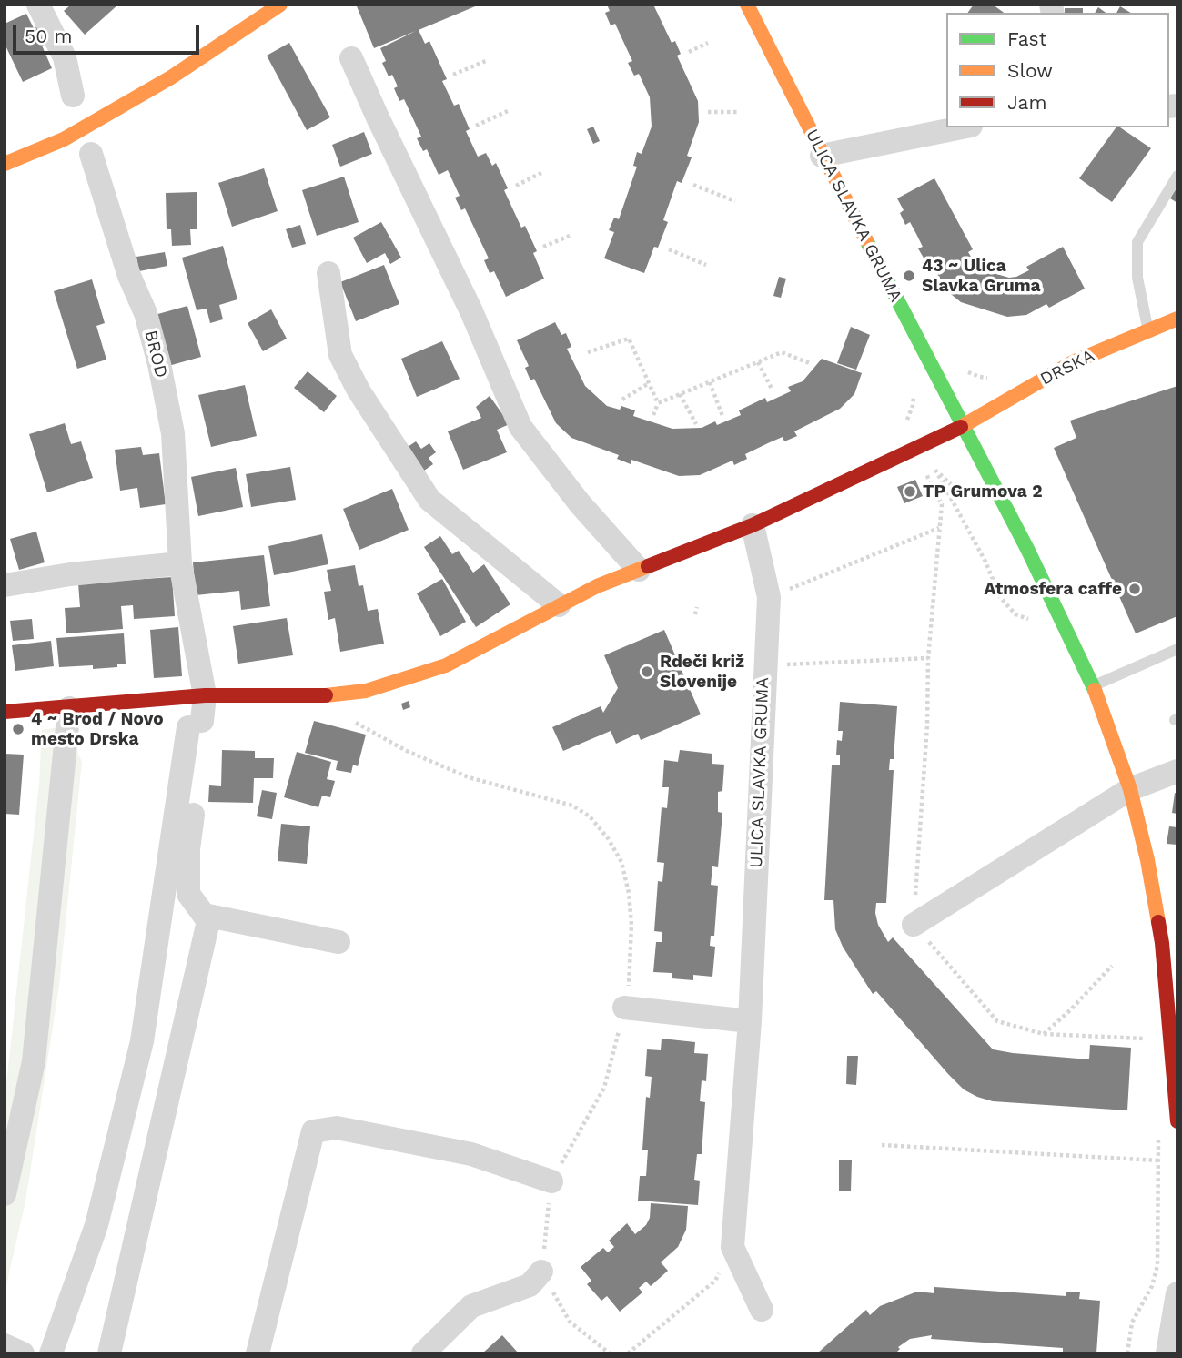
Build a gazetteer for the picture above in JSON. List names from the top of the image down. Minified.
{"streets":{"street":["ULICA SLAVKA GRUMA","BROD","DRSKA"]},"crossings":[["ULICA SLAVKA GRUMA","DRSKA"]],"places":["43 ~ Ulica Slavka Gruma","TP Grumova 2","Atmosfera caffe","Rdeči križ Slovenije","4 ~ Brod / Novo mesto Drska"],"legend":["Fast","Slow","Jam"],"scale_bar":"50 m"}
